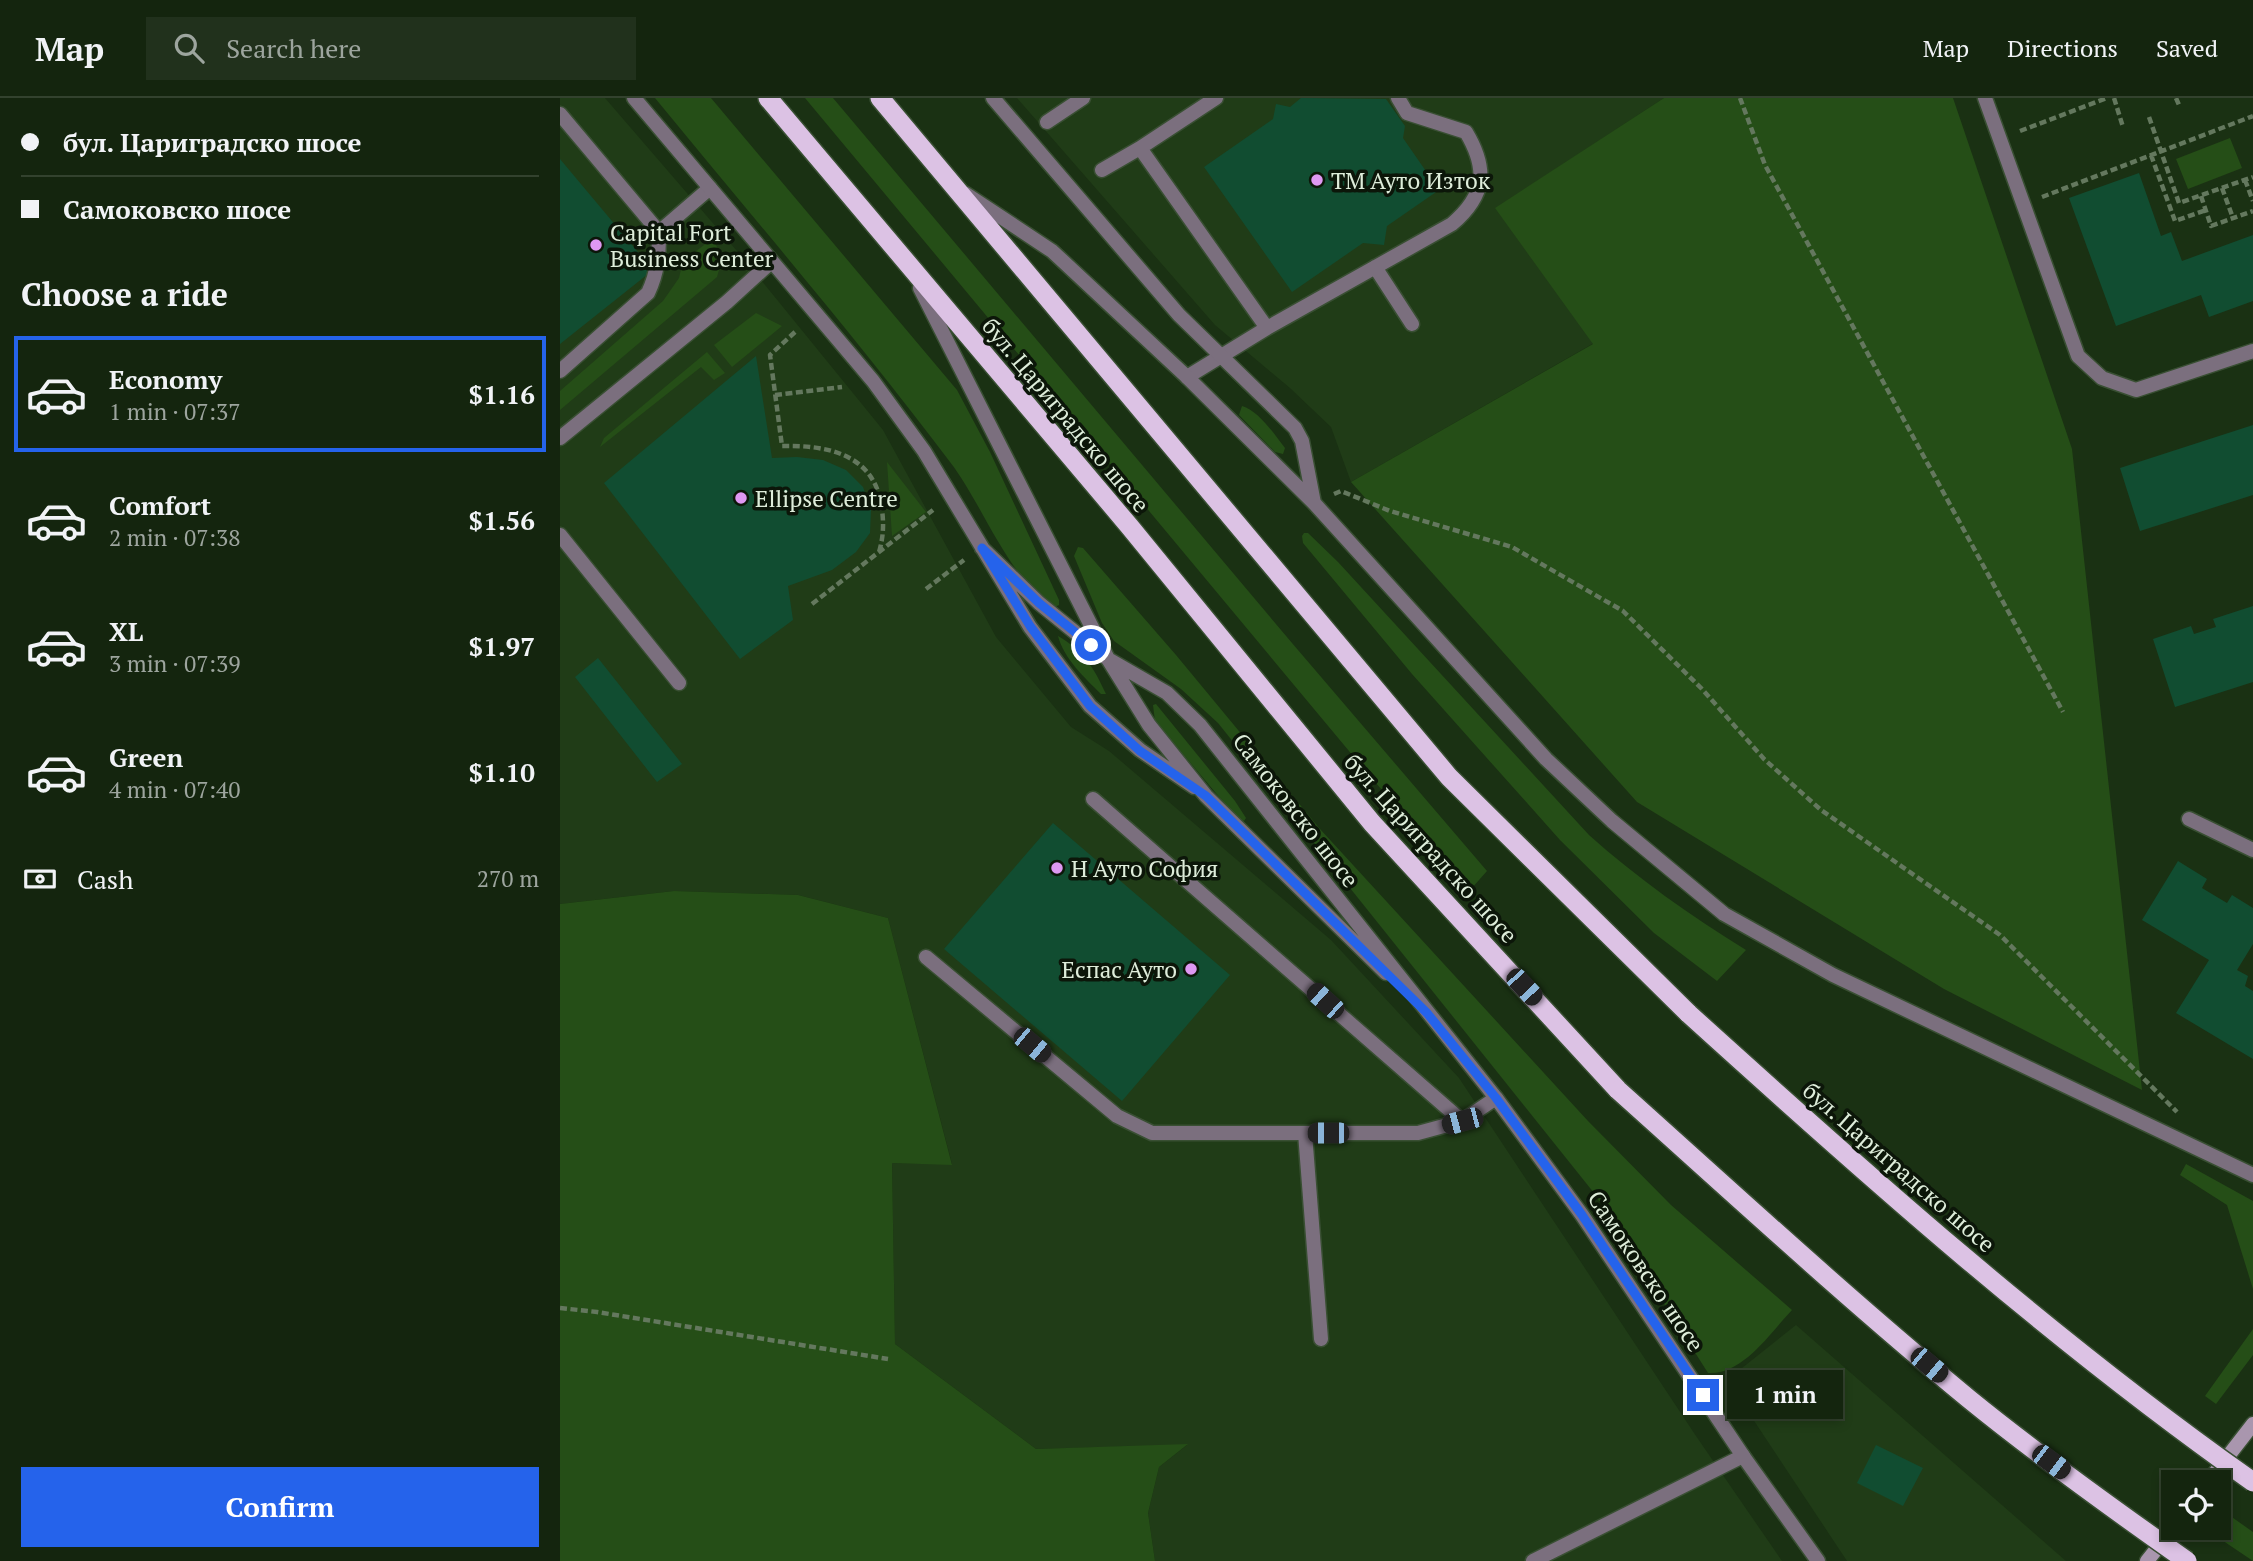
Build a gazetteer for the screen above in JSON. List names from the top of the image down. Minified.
{"streets":{"highway":["бул. Цариградско шосе"],"street":["Самоковско шосе"]},"crossings":[["бул. Цариградско шосе","Самоковско шосе"]],"places":["ТМ Ауто Изток","Capital Fort Business Center","Ellipse Centre","Н Ауто София","Еспас Ауто"],"page":{"header":"Map","search":"Search here","nav":["Map","Directions","Saved"],"banner":["бул. Цариградско шосе","Самоковско шосе"],"heading":"Choose a ride","list":[{"name":"Economy","note":"1 min · 07:37","value":"$1.16"},{"name":"Comfort","note":"2 min · 07:38","value":"$1.56"},{"name":"XL","note":"3 min · 07:39","value":"$1.97"},{"name":"Green","note":"4 min · 07:40","value":"$1.10"}],"pay":["Cash","270 m"],"bubble":"1 min","buttons":"Confirm"}}
